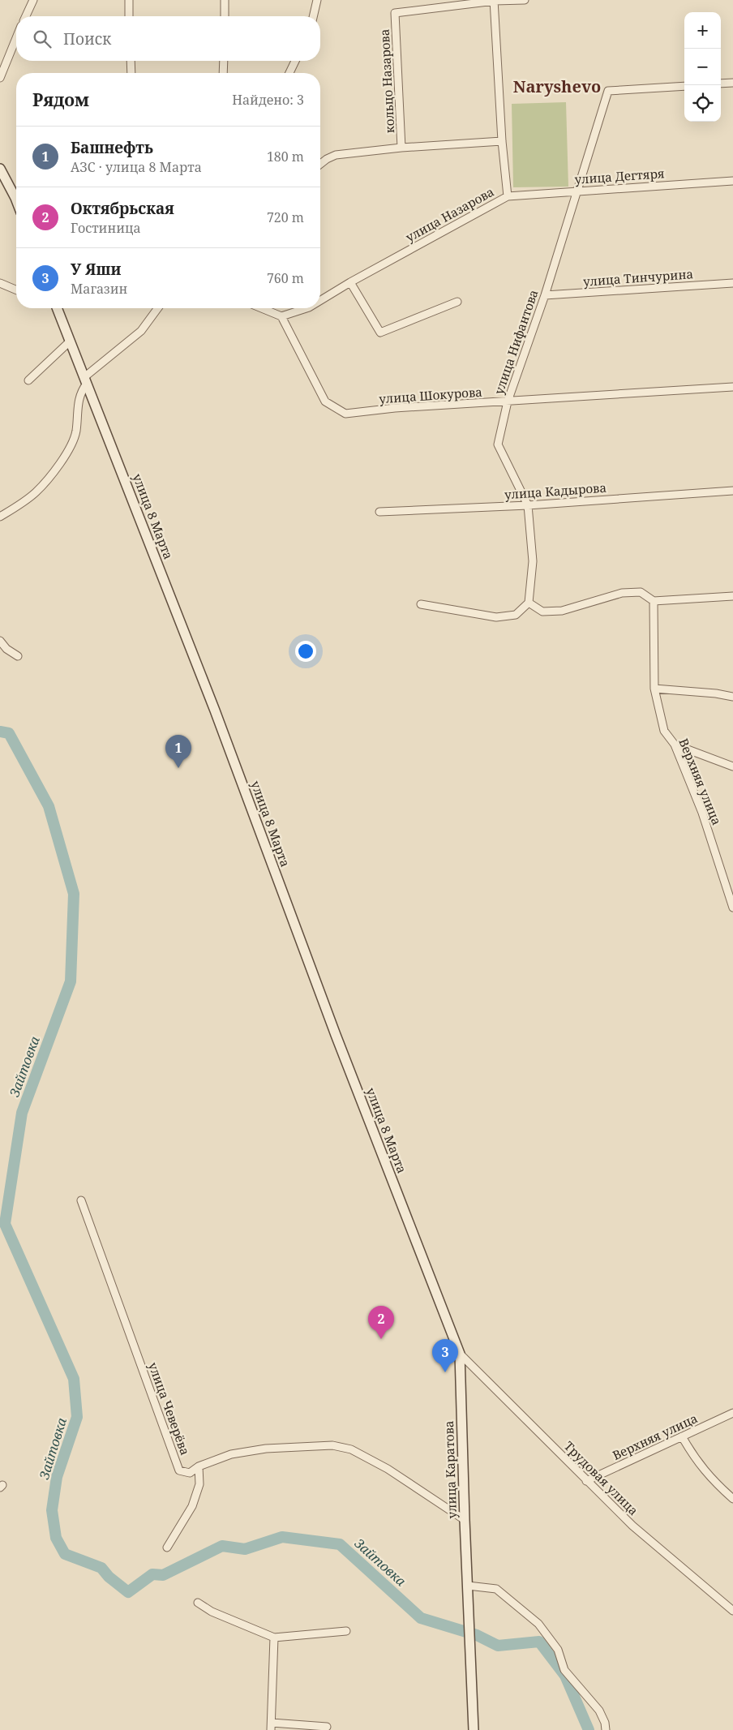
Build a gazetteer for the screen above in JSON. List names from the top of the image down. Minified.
{"streets":{"main road":["улица 8 Марта","улица Каратова"],"street":["кольцо Назарова","улица Дегтяря","улица Назарова","улица Тинчурина","улица Нифантова","улица Шокурова","улица Кадырова","Верхняя улица","улица Чеверёва","Трудовая улица"]},"crossings":[["кольцо Назарова","улица Назарова"],["улица Дегтяря","улица Назарова"],["улица Дегтяря","улица Нифантова"],["улица Назарова","улица Шокурова"],["улица Тинчурина","улица Нифантова"],["улица Нифантова","улица Шокурова"],["улица Нифантова","улица Кадырова"],["улица 8 Марта","улица Каратова"],["улица 8 Марта","Трудовая улица"],["Верхняя улица","Трудовая улица"],["улица Чеверёва","улица Каратова"],["улица Каратова","Трудовая улица"]],"districts":["Naryshevo"],"water":["Зайтовка"],"page":{"map_buttons":["+","−"],"search":"Поиск","heading":["Рядом","Найдено: 3"],"list":[{"mark":"1","name":"Башнефть","note":"АЗС · улица 8 Марта","value":"180 m"},{"mark":"2","name":"Октябрьская","note":"Гостиница","value":"720 m"},{"mark":"3","name":"У Яши","note":"Магазин","value":"760 m"}],"pins":["1","2","3"]}}
